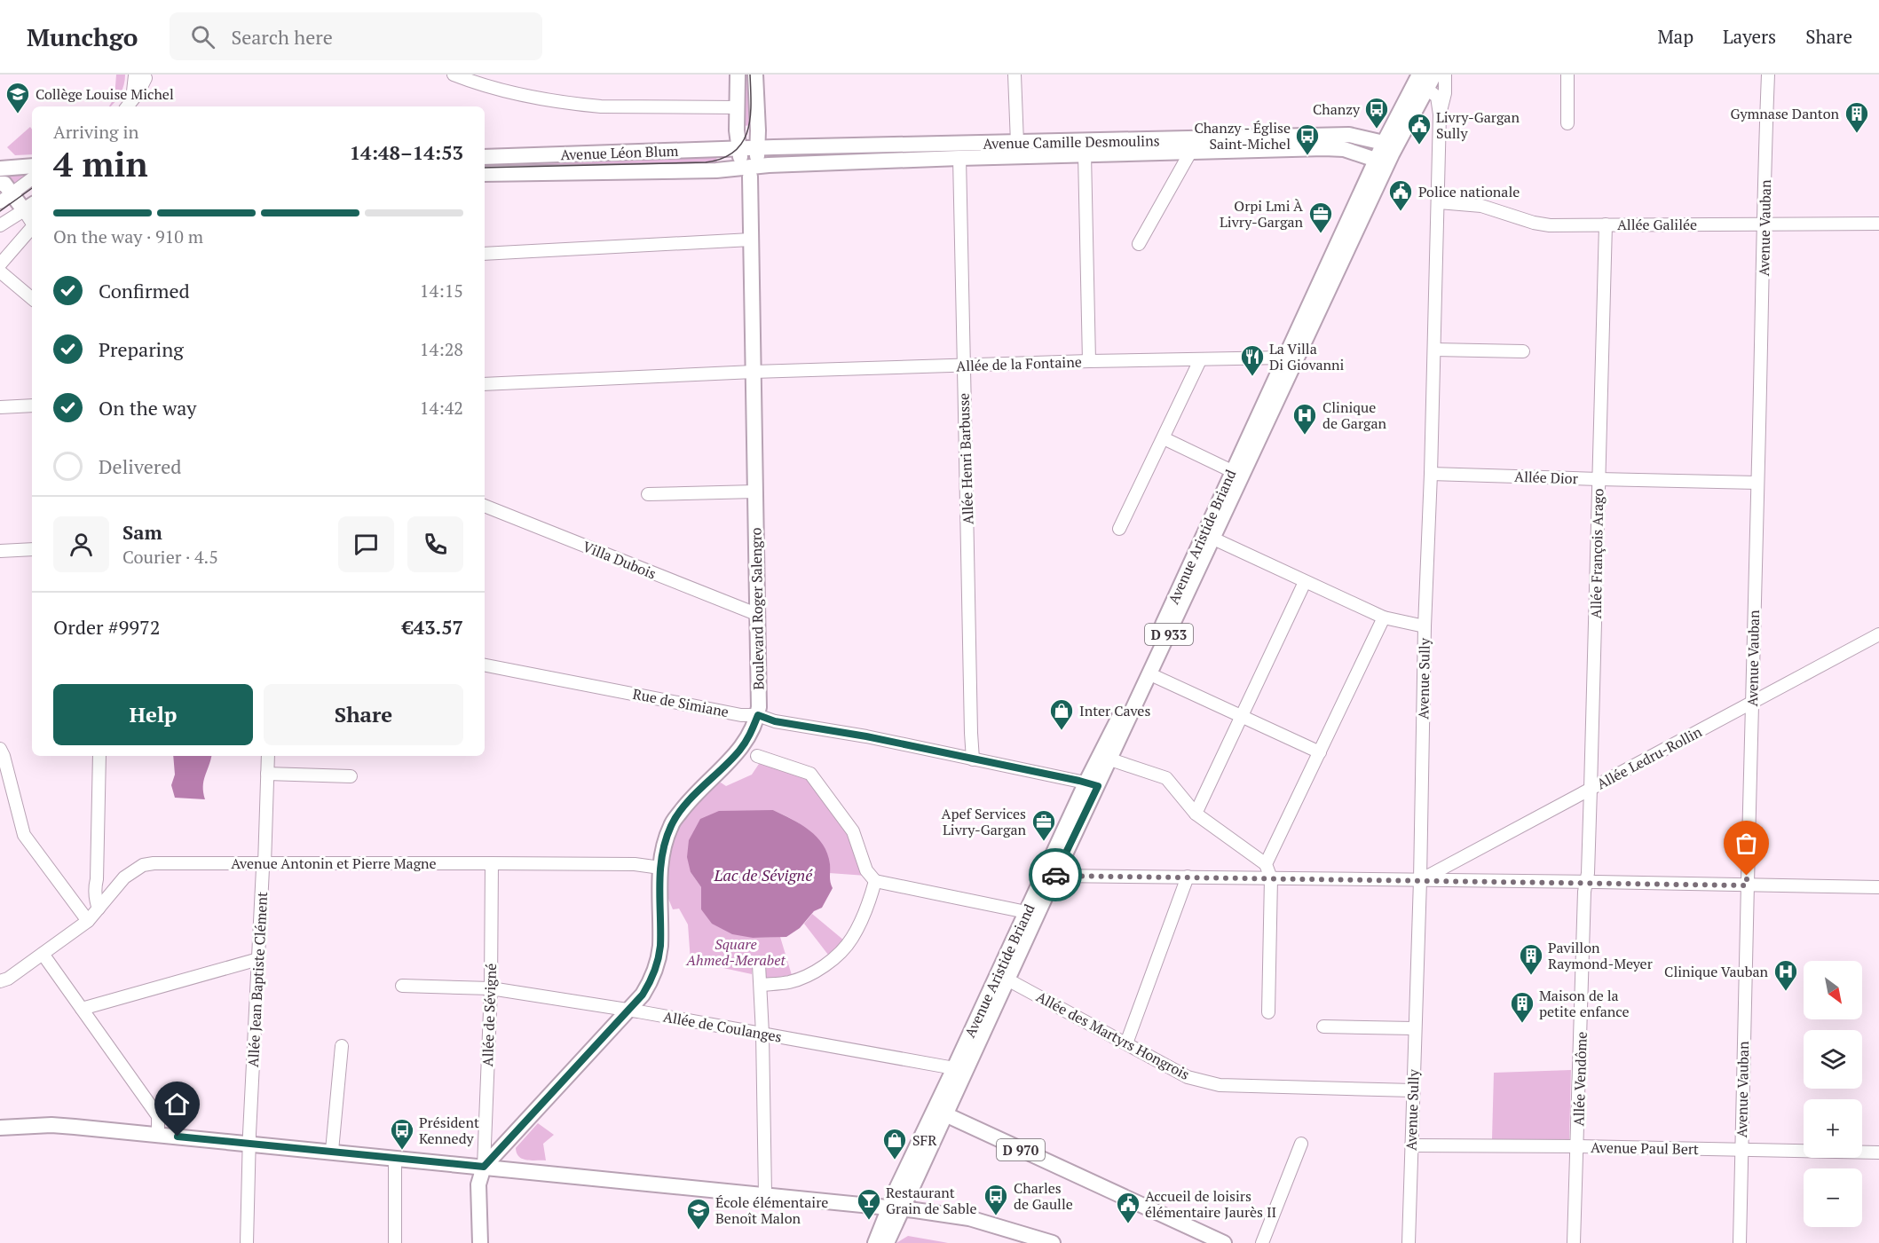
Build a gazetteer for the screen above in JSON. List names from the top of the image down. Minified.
{"streets":{"main road":["Avenue Camille Desmoulins","Avenue Léon Blum","Avenue Aristide Briand","Boulevard Roger Salengro","D 933","D 970"],"street":["Allée Galilée","Avenue Vauban","Allée de la Fontaine","Allée Henri Barbusse","Allée Dior","Allée François Arago","Villa Dubois","Avenue Sully","Rue de Simiane","Allée Ledru-Rollin","Avenue Antonin et Pierre Magne","Allée Jean Baptiste Clément","Allée de Sévigné","Allée de Coulanges","Allée des Martyrs Hongrois","Allée Vendôme","Avenue Paul Bert"]},"crossings":[["Avenue Camille Desmoulins","Avenue Léon Blum"],["Avenue Camille Desmoulins","Allée Henri Barbusse"],["Avenue Camille Desmoulins","Avenue Aristide Briand"],["Avenue Camille Desmoulins","Boulevard Roger Salengro"],["Avenue Léon Blum","Boulevard Roger Salengro"],["Allée Galilée","Avenue Vauban"],["Allée Galilée","Allée François Arago"],["Allée Galilée","Avenue Sully"],["Avenue Vauban","Allée Dior"],["Avenue Vauban","Allée Ledru-Rollin"],["Avenue Vauban","Avenue Paul Bert"],["Allée de la Fontaine","Allée Henri Barbusse"],["Allée de la Fontaine","Avenue Aristide Briand"],["Allée de la Fontaine","Boulevard Roger Salengro"],["Allée Henri Barbusse","Rue de Simiane"],["Allée Dior","Allée François Arago"],["Allée Dior","Avenue Sully"],["Avenue Aristide Briand","D 933"],["Avenue Aristide Briand","Avenue Sully"],["Avenue Aristide Briand","Rue de Simiane"],["Avenue Aristide Briand","Allée de Coulanges"],["Avenue Aristide Briand","Allée des Martyrs Hongrois"],["Avenue Aristide Briand","D 970"],["Allée François Arago","Allée Ledru-Rollin"],["Allée François Arago","Allée Vendôme"],["Villa Dubois","Boulevard Roger Salengro"],["Boulevard Roger Salengro","Rue de Simiane"],["Boulevard Roger Salengro","Avenue Antonin et Pierre Magne"],["Boulevard Roger Salengro","Allée de Sévigné"],["Boulevard Roger Salengro","Allée de Coulanges"],["Avenue Sully","Allée Ledru-Rollin"],["Avenue Sully","Allée des Martyrs Hongrois"],["Avenue Sully","Avenue Paul Bert"],["Avenue Antonin et Pierre Magne","Allée Jean Baptiste Clément"],["Avenue Antonin et Pierre Magne","Allée de Sévigné"],["Allée de Sévigné","Allée de Coulanges"],["Allée Vendôme","Avenue Paul Bert"]],"water":["Lac de Sévigné"],"parks":["Square Ahmed-Merabet"],"places":{"school or university":["Collège Louise Michel","École élémentaire Benoît Malon"],"bus stop":["Chanzy","Chanzy - Église Saint-Michel","Président Kennedy","Charles de Gaulle"],"building":["Gymnase Danton","Pavillon Raymond-Meyer","Maison de la petite enfance"],"public building":["Livry-Gargan Sully","Police nationale","Accueil de loisirs élémentaire Jaurès II"],"office":["Orpi Lmi À Livry-Gargan","Apef Services Livry-Gargan"],"restaurant":["La Villa Di Giovanni"],"hospital":["Clinique de Gargan","Clinique Vauban"],"shop":["Inter Caves","SFR"],"bar":["Restaurant Grain de Sable"]},"north":"bottom right","page":{"header":"Munchgo","search":"Search here","nav":["Map","Layers","Share"],"heading":["4 min","Arriving in","14:48–14:53"],"panel":["Sam","Courier · 4.5","Order #9972","€43.57"],"bar":"On the way · 910 m","list":[["Confirmed","14:15"],["Preparing","14:28"],["On the way","14:42"],"Delivered"],"buttons":["Help","Share"],"map_buttons":["+","−"]}}
